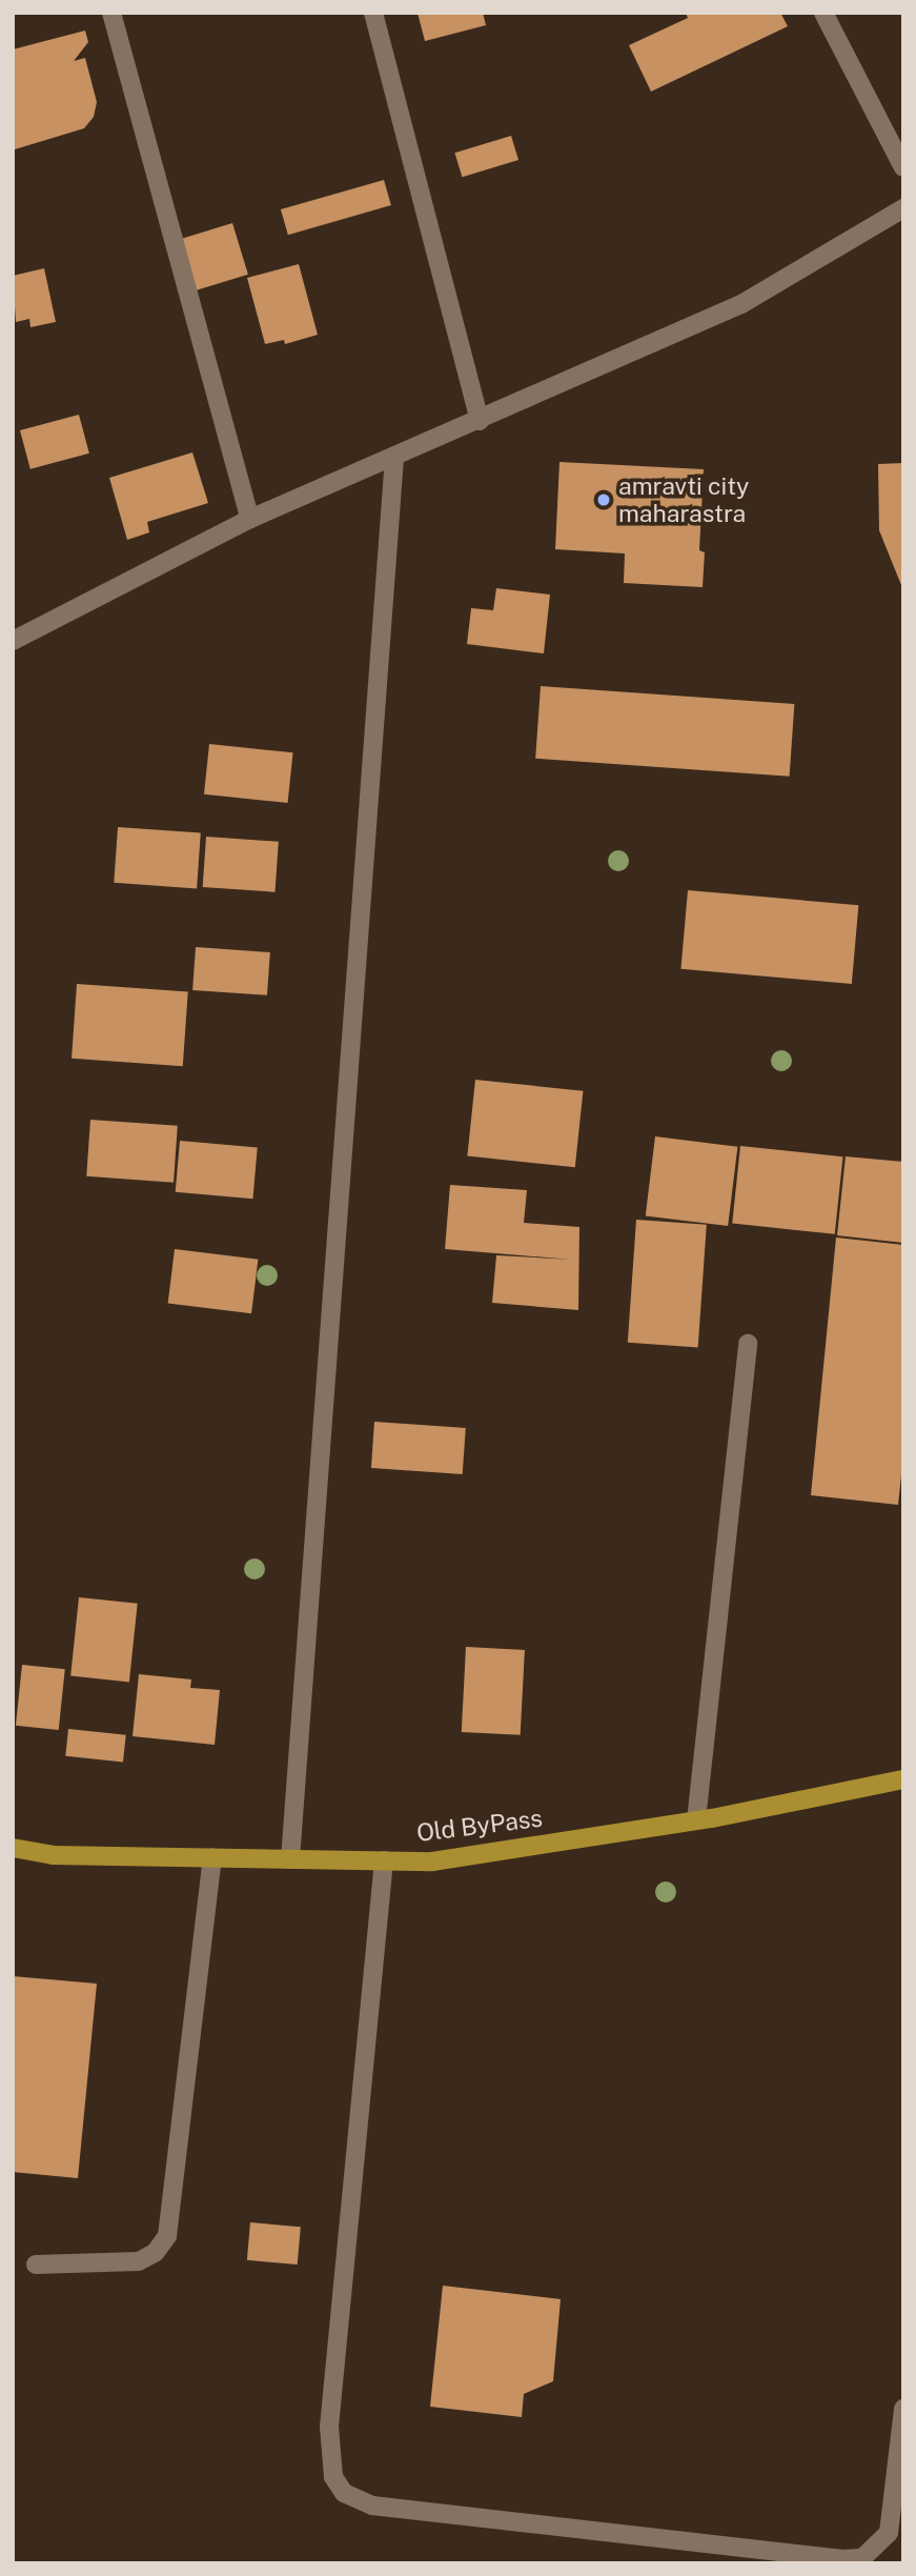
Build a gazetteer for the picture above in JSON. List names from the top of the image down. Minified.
{"streets":{"main road":["Old ByPass"]},"places":["amravti city maharastra"]}
